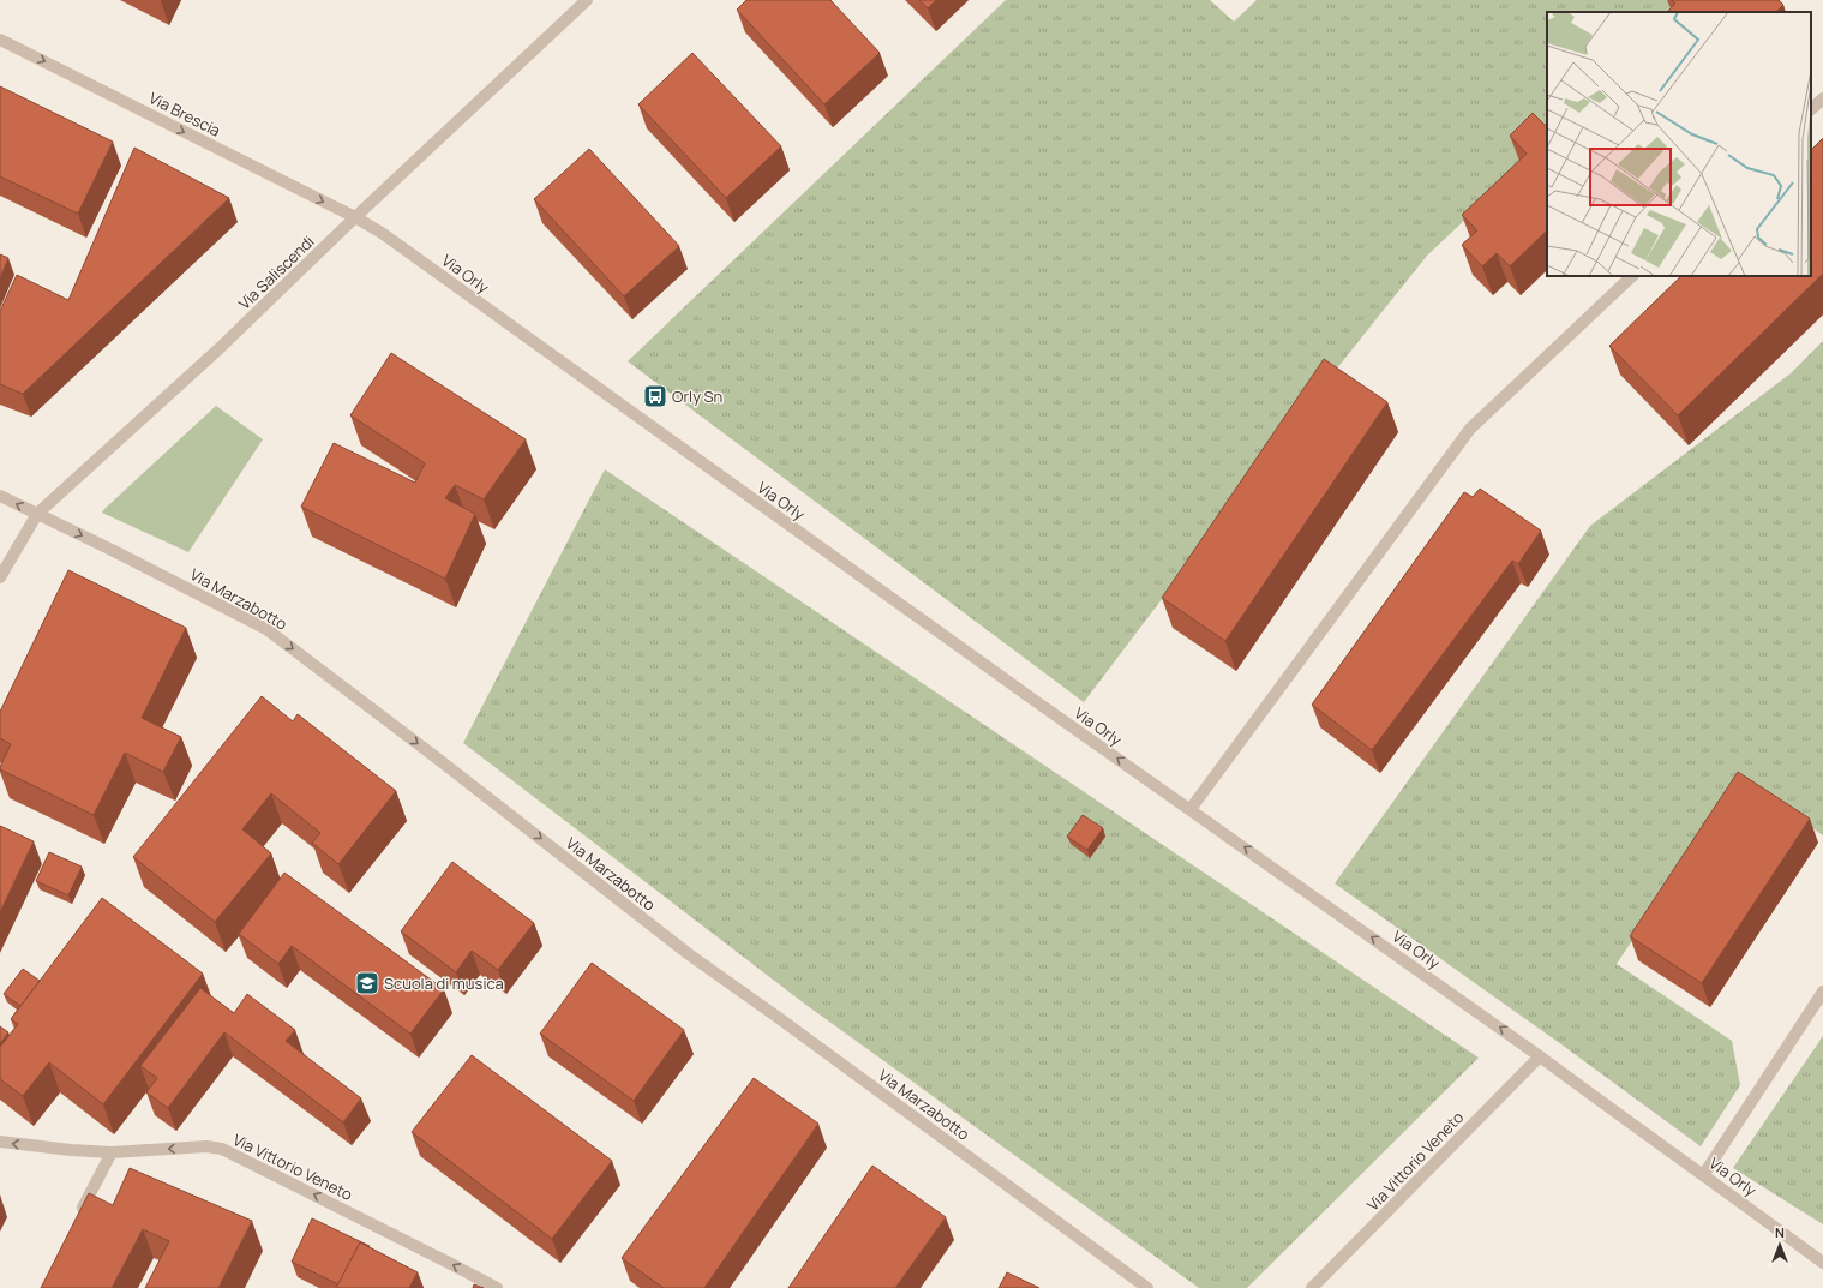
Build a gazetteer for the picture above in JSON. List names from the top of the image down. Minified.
{"streets":{"street":["Via Brescia","Via Saliscendi","Via Orly","Via Marzabotto","Via Vittorio Veneto"]},"crossings":[["Via Brescia","Via Saliscendi"],["Via Brescia","Via Orly"],["Via Saliscendi","Via Orly"],["Via Saliscendi","Via Marzabotto"],["Via Orly","Via Vittorio Veneto"]],"one_way":["Via Brescia","Via Orly","Via Marzabotto","Via Vittorio Veneto"],"places":{"bus stop":["Orly Sn"],"school or university":["Scuola di musica"]},"north":"top"}
